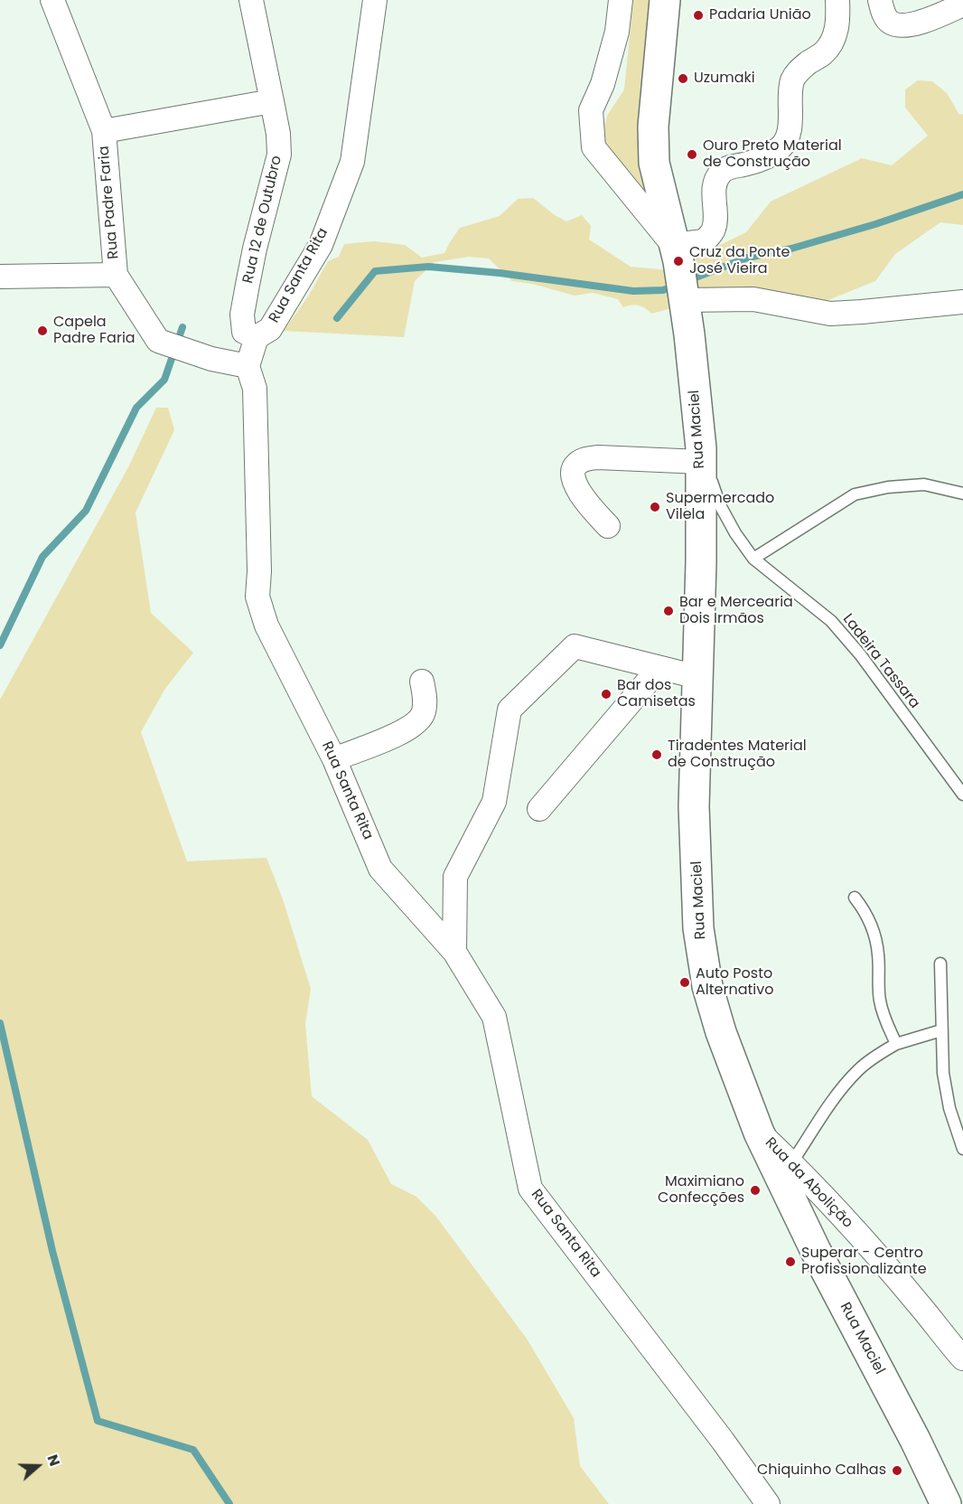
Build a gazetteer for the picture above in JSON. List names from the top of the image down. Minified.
{"streets":{"main road":["Rua Maciel"],"street":["Rua Padre Faria","Rua 12 de Outubro","Rua Santa Rita","Rua da Abolição"],"lane":["Ladeira Tassara"]},"crossings":[["Rua Padre Faria","Rua Santa Rita"],["Rua 12 de Outubro","Rua Santa Rita"],["Rua Maciel","Ladeira Tassara"],["Rua Maciel","Rua da Abolição"]],"places":["Padaria União","Uzumaki","Ouro Preto Material de Construção","Cruz da Ponte José Vieira","Capela Padre Faria","Supermercado Vilela","Bar e Mercearia Dois Irmãos","Bar dos Camisetas","Tiradentes Material de Construção","Auto Posto Alternativo","Maximiano Confecções","Superar - Centro Profissionalizante","Chiquinho Calhas"],"north":"right"}
